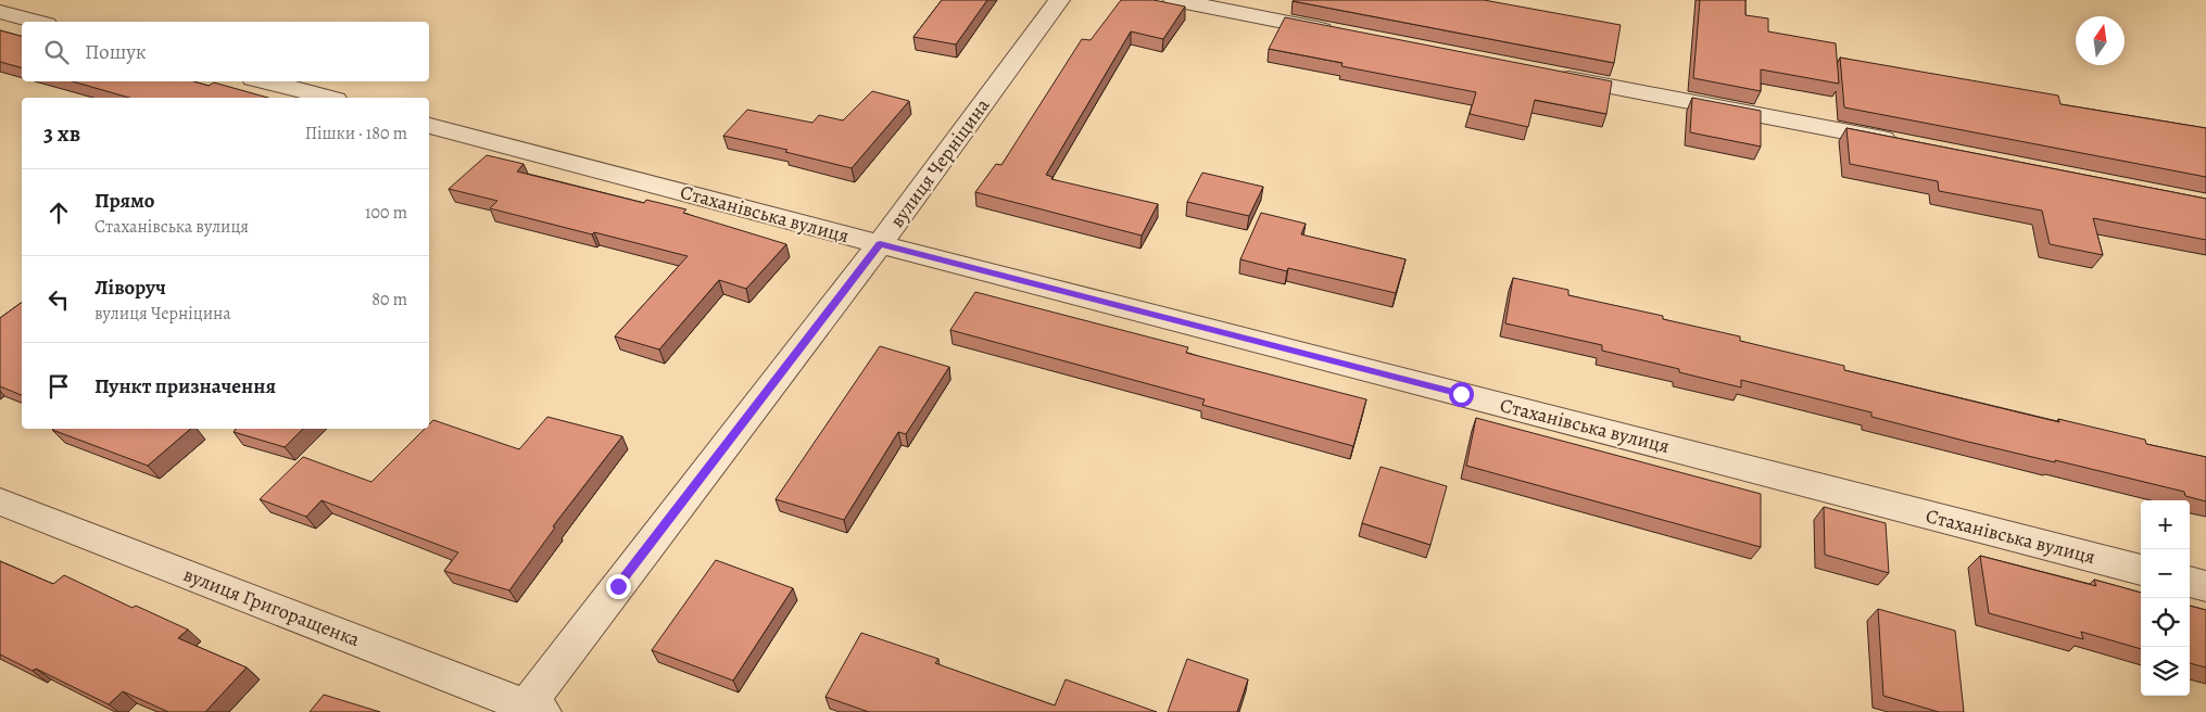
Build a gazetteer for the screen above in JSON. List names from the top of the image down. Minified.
{"streets":{"street":["вулиця Черніцина","Стаханівська вулиця","вулиця Григоращенка"]},"crossings":[["вулиця Черніцина","Стаханівська вулиця"],["вулиця Черніцина","вулиця Григоращенка"]],"north":"top","page":{"search":"Пошук","heading":["3 хв","Пішки · 180 m"],"list":[["Прямо","Стаханівська вулиця","100 m"],["Ліворуч","вулиця Черніцина","80 m"],"Пункт призначення"],"map_buttons":["+","−"]}}
